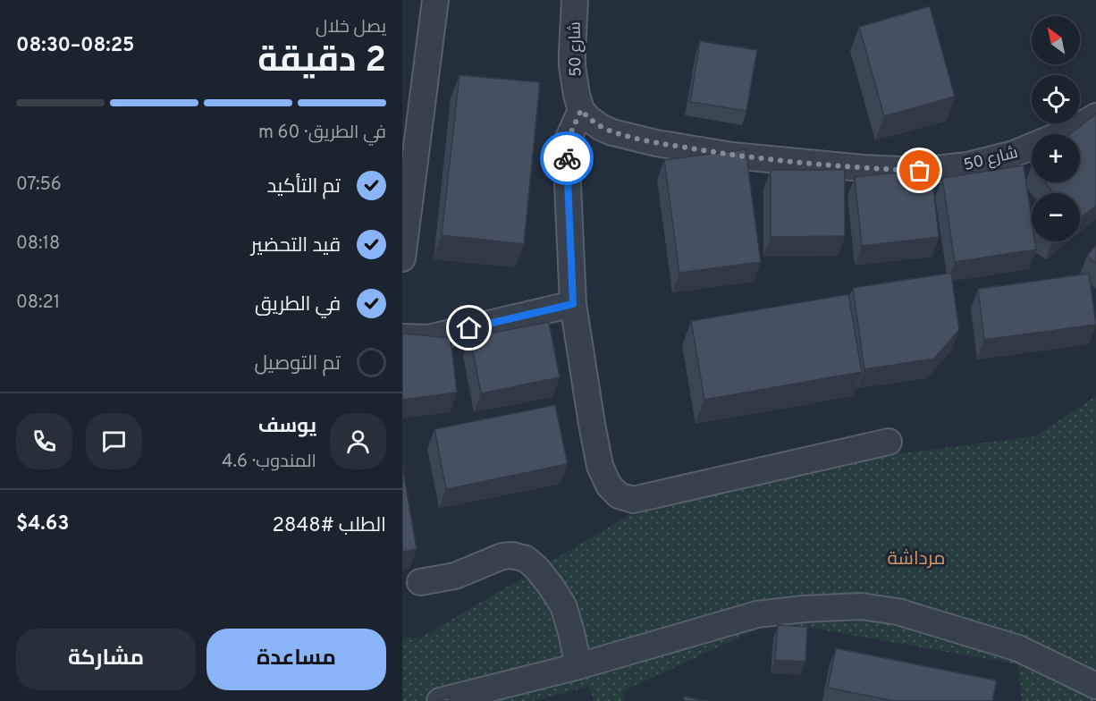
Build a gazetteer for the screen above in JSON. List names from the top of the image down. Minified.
{"streets":{"street":["شارع 50"]},"districts":["مرداشة"],"north":"top left","page":{"heading":["2 دقيقة","يصل خلال","08:25–08:30"],"panel":["يوسف","المندوب · 4.6","الطلب #2848","$4.63"],"map_buttons":["+","−"],"bar":"في الطريق · 60 m","list":[["تم التأكيد","07:56"],["قيد التحضير","08:18"],["في الطريق","08:21"],"تم التوصيل"],"buttons":["مساعدة","مشاركة"]}}
